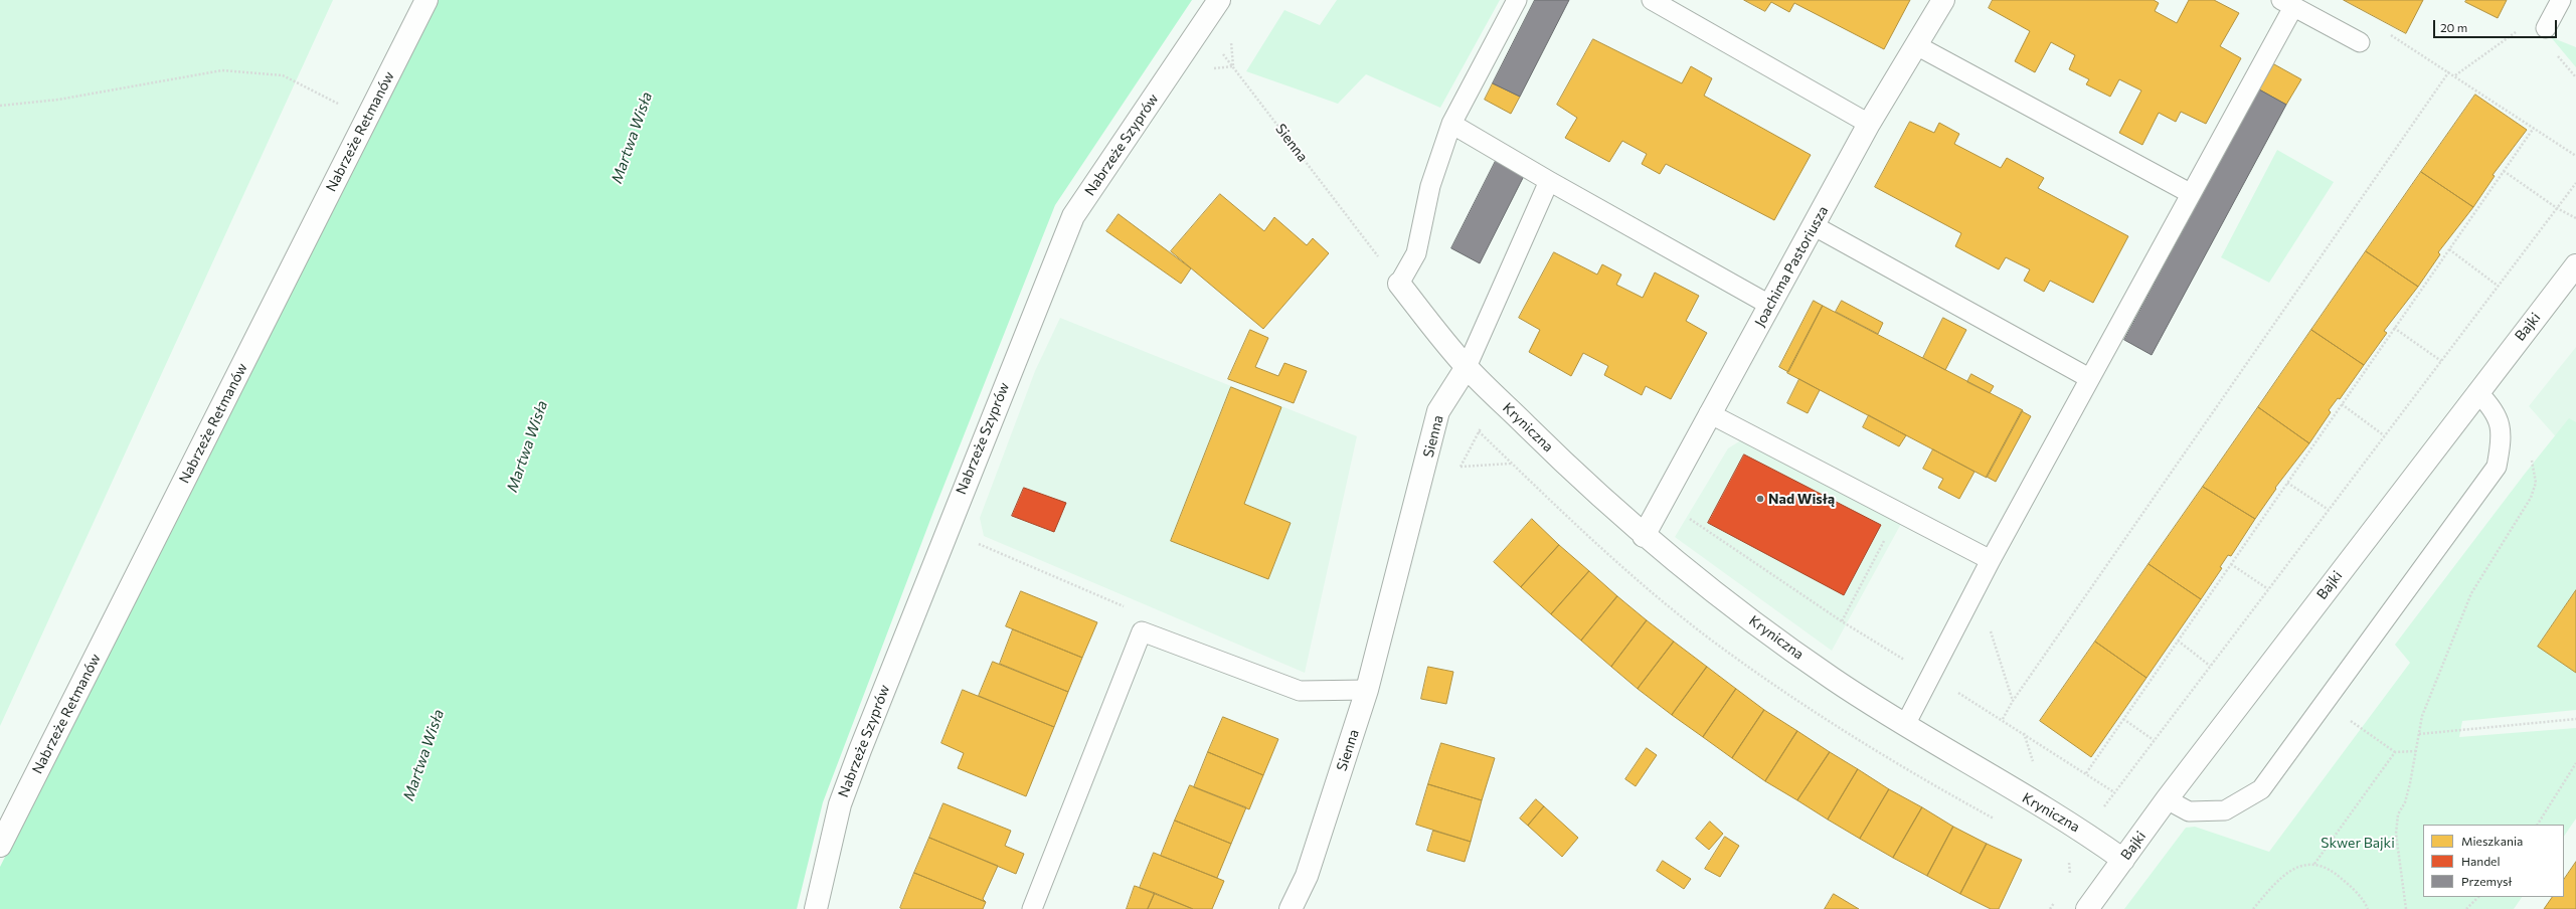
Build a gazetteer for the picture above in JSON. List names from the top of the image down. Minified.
{"streets":{"street":["Nabrzeże Retmanów","Sienna","Nabrzeże Szyprów","Joachima Pastoriusza","Bajki","Kryniczna"]},"crossings":[["Sienna","Kryniczna"],["Joachima Pastoriusza","Kryniczna"],["Bajki","Kryniczna"]],"water":["Martwa Wisła"],"parks":["Skwer Bajki"],"places":["Nad Wisłą"],"legend":["Mieszkania","Handel","Przemysł"],"scale_bar":"20 m"}
